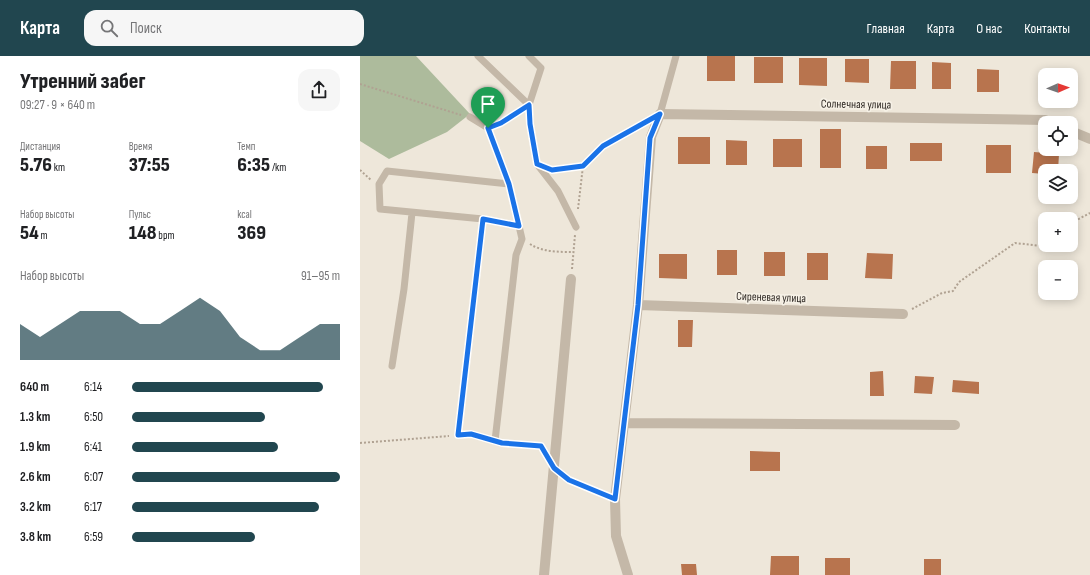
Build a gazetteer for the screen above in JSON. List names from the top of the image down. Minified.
{"streets":{"street":["Солнечная улица","Сиреневая улица"]},"north":"right","page":{"header":"Карта","search":"Поиск","nav":["Главная","Карта","О нас","Контакты"],"heading":["Утренний забег","09:27 · 9 × 640 m"],"map_buttons":["+","−"],"stats":[["Дистанция","5.76 km"],["Время","37:55"],["Темп","6:35 /km"],["Набор высоты","54 m"],["Пульс","148 bpm"],["kcal","369"]],"chart":["Набор высоты","91–95 m"],"list":[{"name":"640 m","note":"6:14"},{"name":"1.3 km","note":"6:50"},{"name":"1.9 km","note":"6:41"},{"name":"2.6 km","note":"6:07"},{"name":"3.2 km","note":"6:17"},{"name":"3.8 km","note":"6:59"}]}}
